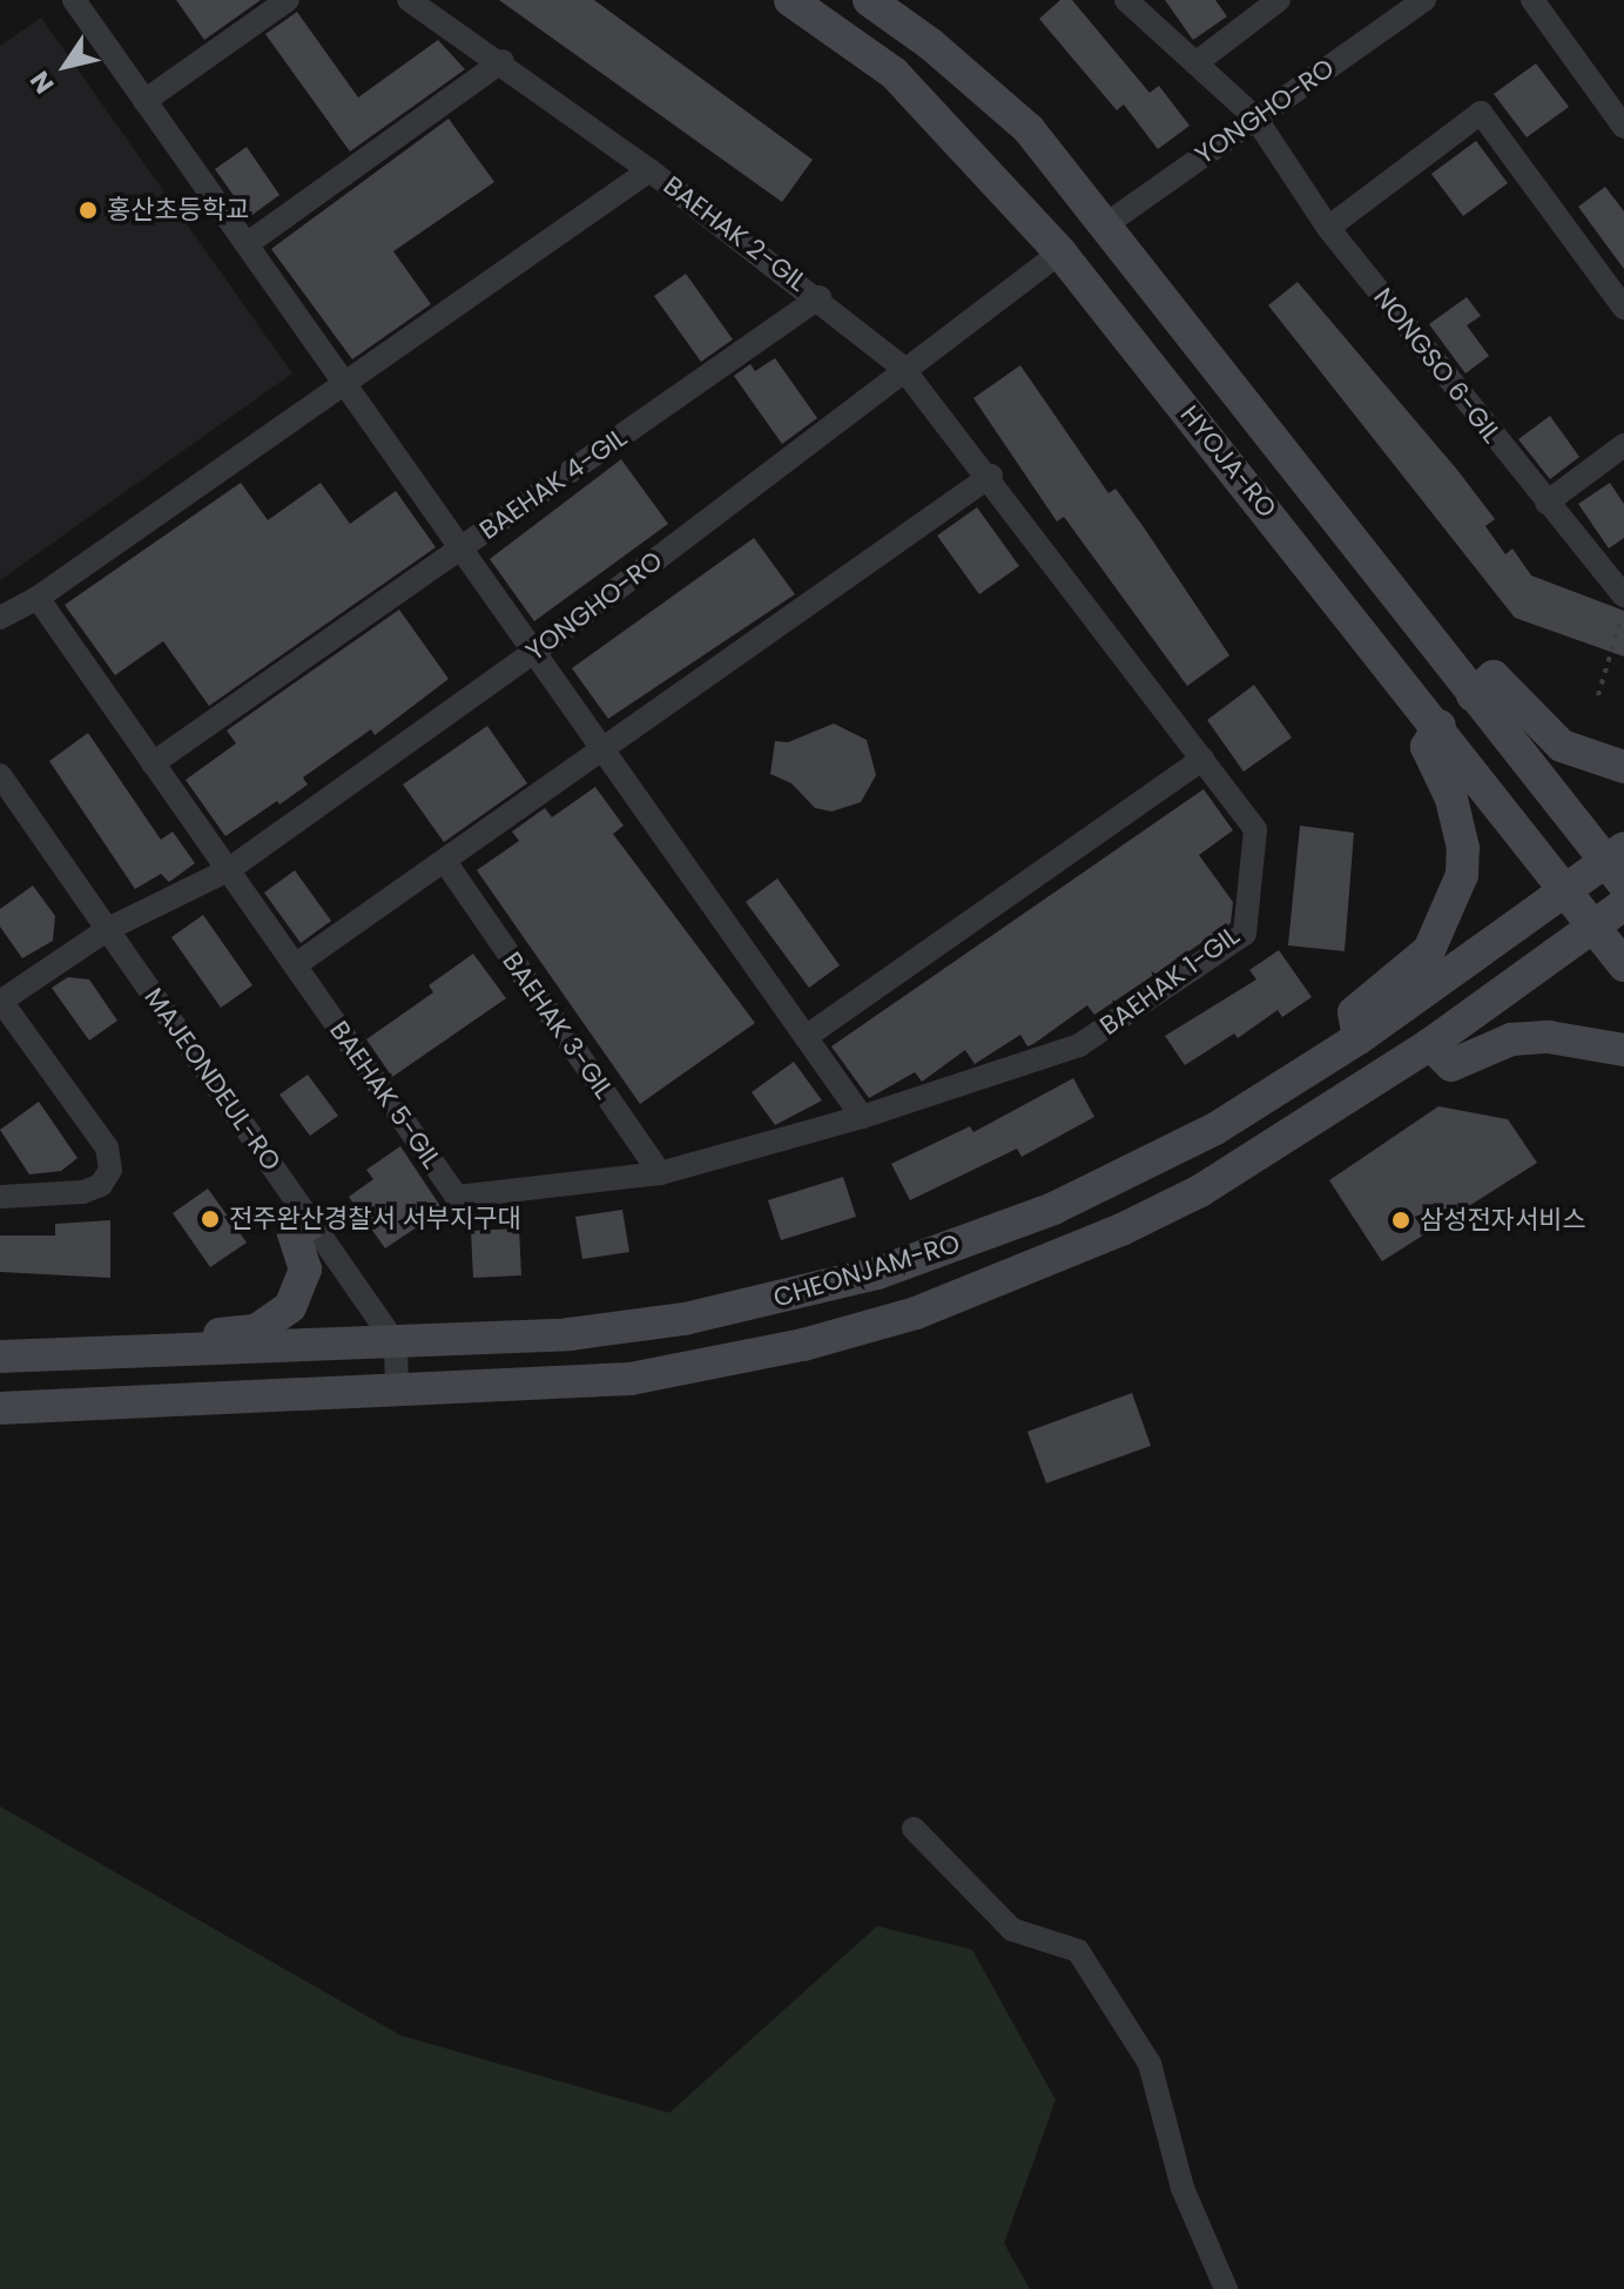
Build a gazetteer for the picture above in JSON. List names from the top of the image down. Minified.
{"streets":{"street":["YONGHO-RO","BAEHAK 2-GIL","NONGSO 6-GIL","HYOJA-RO","BAEHAK 4-GIL","BAEHAK 1-GIL","BAEHAK 3-GIL","MAJEONDEUL-RO","BAEHAK 5-GIL","CHEONJAM-RO"]},"crossings":[["YONGHO-RO","BAEHAK 2-GIL"],["YONGHO-RO","NONGSO 6-GIL"],["YONGHO-RO","HYOJA-RO"],["YONGHO-RO","BAEHAK 4-GIL"],["YONGHO-RO","BAEHAK 1-GIL"],["YONGHO-RO","MAJEONDEUL-RO"],["YONGHO-RO","BAEHAK 5-GIL"],["BAEHAK 2-GIL","BAEHAK 4-GIL"],["BAEHAK 2-GIL","BAEHAK 1-GIL"],["HYOJA-RO","CHEONJAM-RO"],["BAEHAK 4-GIL","BAEHAK 5-GIL"],["BAEHAK 3-GIL","BAEHAK 5-GIL"],["MAJEONDEUL-RO","CHEONJAM-RO"]],"places":["홍산초등학교","전주완산경찰서 서부지구대","삼성전자서비스"],"north":"bottom left"}
